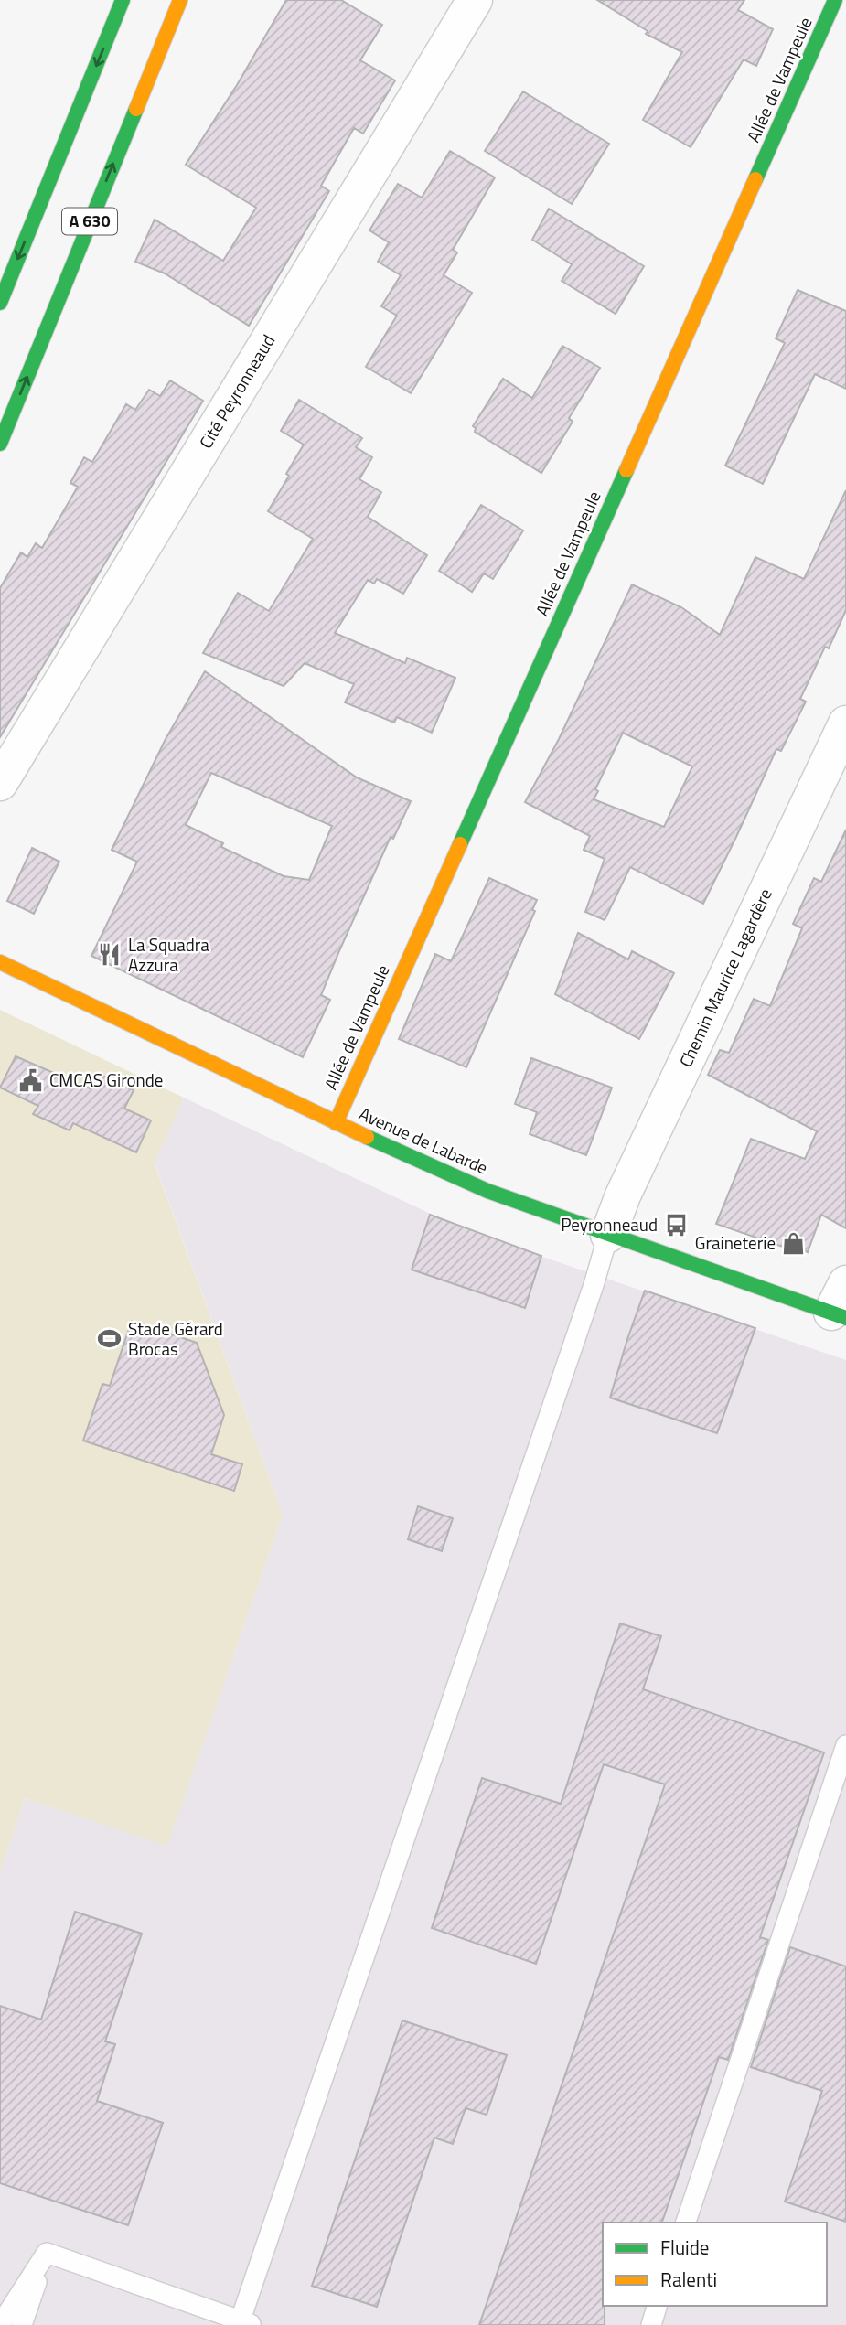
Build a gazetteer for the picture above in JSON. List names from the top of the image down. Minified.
{"streets":{"main road":["Allée de Vampeule","A 630","Avenue de Labarde"],"street":["Cité Peyronneaud","Chemin Maurice Lagardère"]},"crossings":[["Allée de Vampeule","Avenue de Labarde"],["Chemin Maurice Lagardère","Avenue de Labarde"]],"places":{"restaurant":["La Squadra Azzura"],"public building":["CMCAS Gironde"],"bus stop":["Peyronneaud"],"shop":["Graineterie"],"sports":["Stade Gérard Brocas"]},"legend":["Fluide","Ralenti"]}
